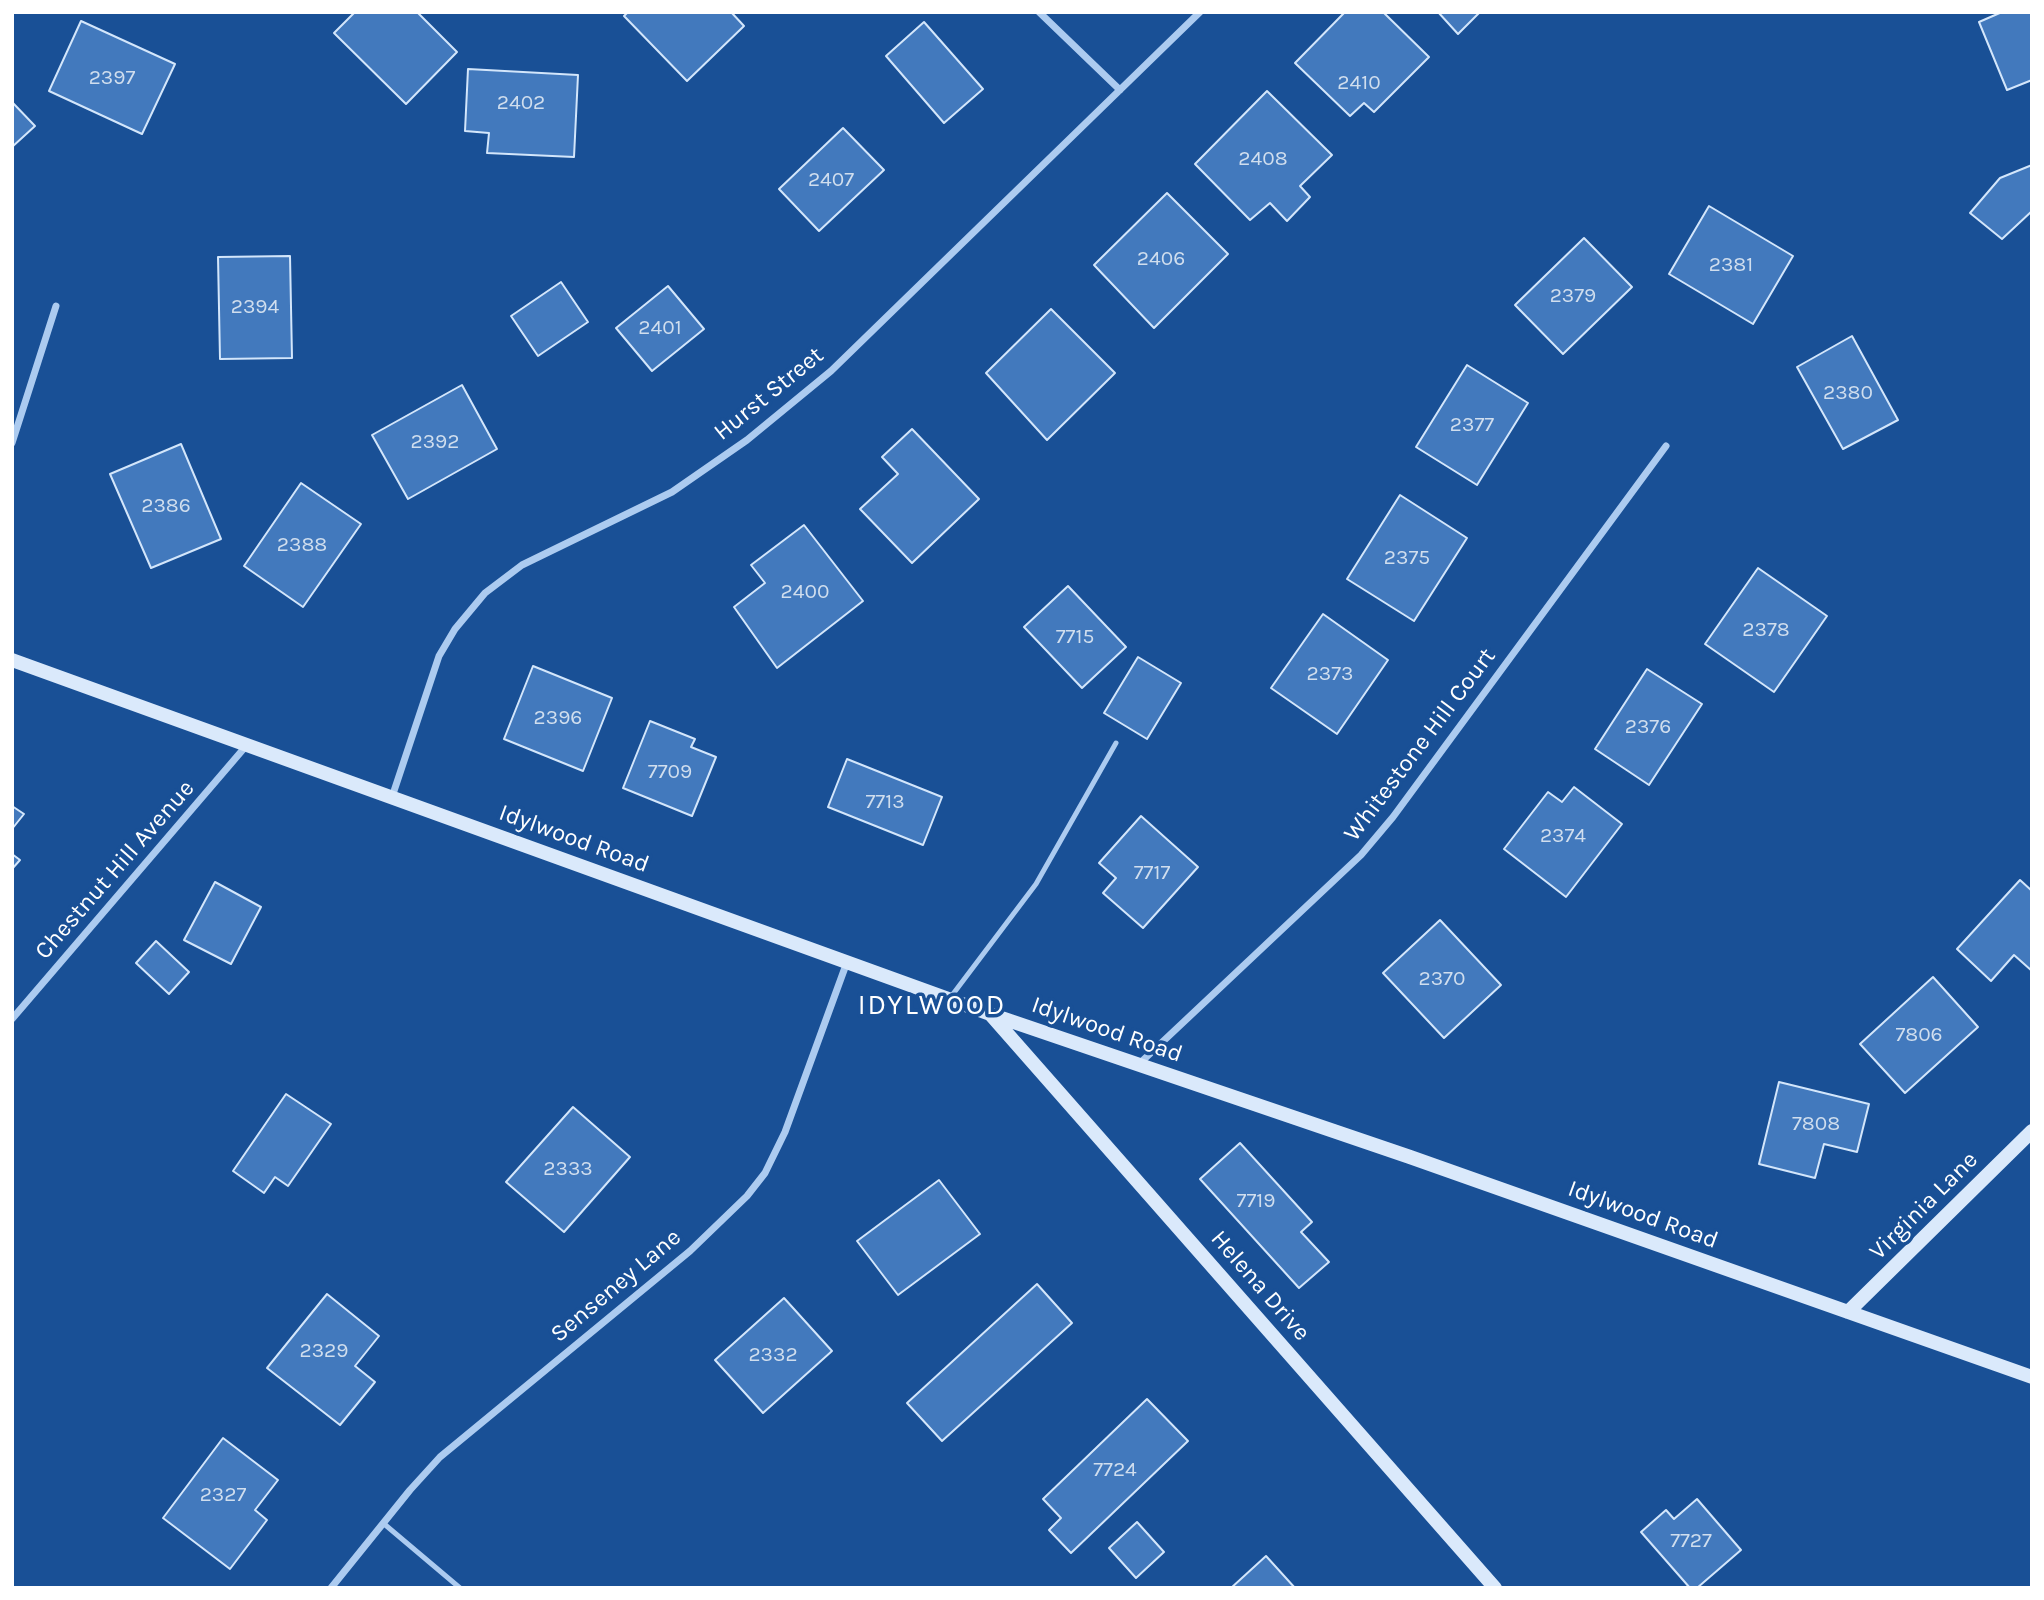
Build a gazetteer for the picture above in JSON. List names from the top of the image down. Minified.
{"streets":{"main road":["Idylwood Road","Virginia Lane","Helena Drive"],"street":["Hurst Street","Whitestone Hill Court","Chestnut Hill Avenue","Senseney Lane"]},"crossings":[["Hurst Street","Idylwood Road"],["Whitestone Hill Court","Idylwood Road"],["Idylwood Road","Chestnut Hill Avenue"],["Idylwood Road","Virginia Lane"],["Idylwood Road","Senseney Lane"],["Idylwood Road","Helena Drive"]],"districts":["IDYLWOOD"],"house_numbers":["2397","2410","2402","2408","2407","2406","2381","2379","2394","2401","2380","2377","2392","2386","2388","2375","2400","2378","7715","2373","2396","2376","7709","7713","2374","7717","2370","7806","7808","2333","7719","2329","2332","7724","2327","7727"]}
